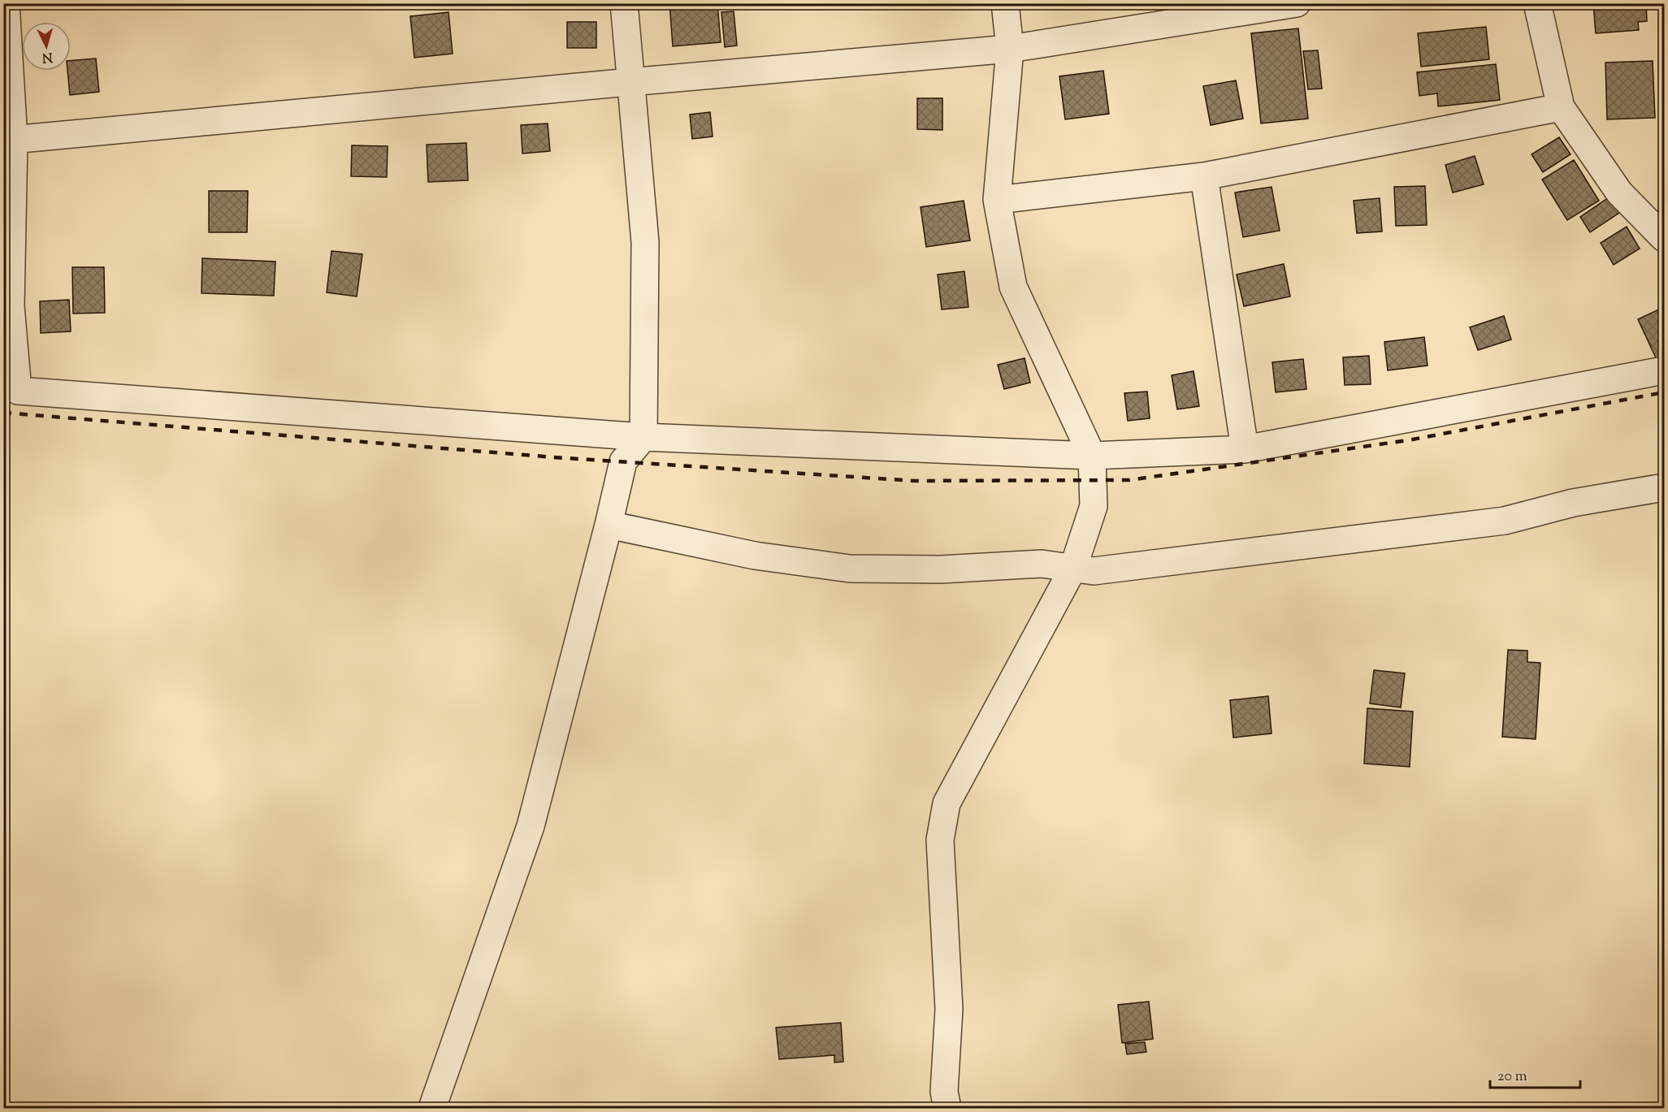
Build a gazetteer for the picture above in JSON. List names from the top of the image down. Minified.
{"scale_bar":"20 m","north":"bottom"}
